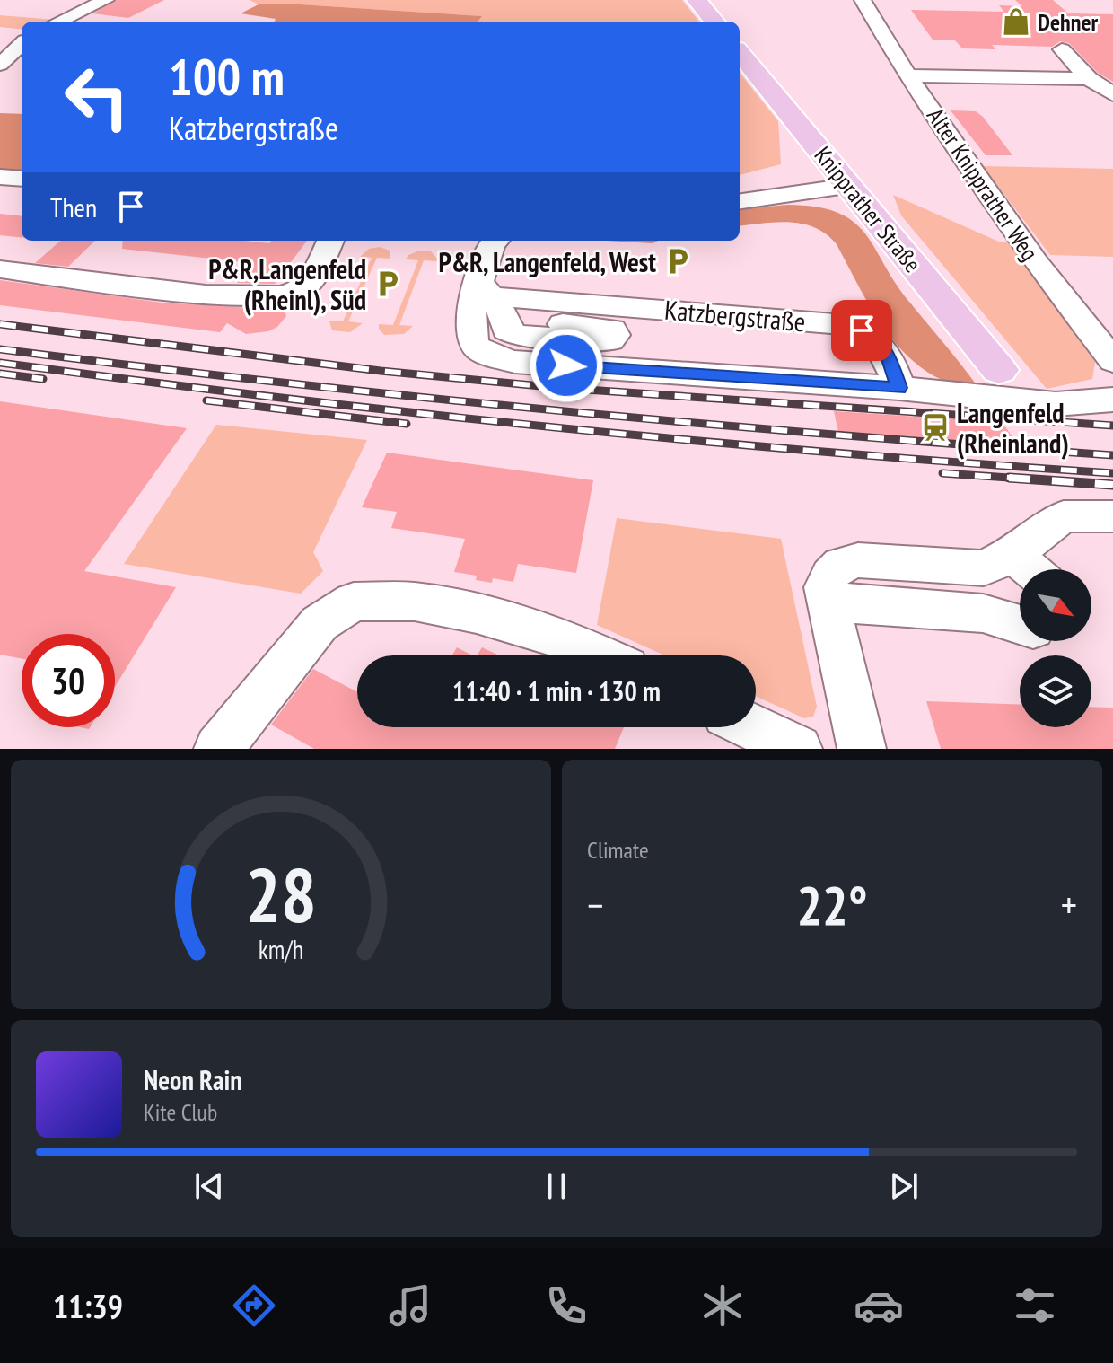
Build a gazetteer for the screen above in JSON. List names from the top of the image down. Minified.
{"streets":{"main road":["Knipprather Straße"],"street":["Alter Knipprather Weg","Katzbergstraße"]},"places":{"shop":["Dehner"],"parking":["P&R, Langenfeld, West","P&R,Langenfeld (Rheinl), Süd"],"station":["Langenfeld (Rheinland)"]},"north":"bottom right","page":{"turn":["100 m","Katzbergstraße"],"then":"Then","limit":"30","trip":"11:40 · 1 min · 130 m","tile":"Climate","heat":["−","22°","+"],"song":["Neon Rain","Kite Club"],"tabs":"11:39","gauge":["28","km/h"]}}
